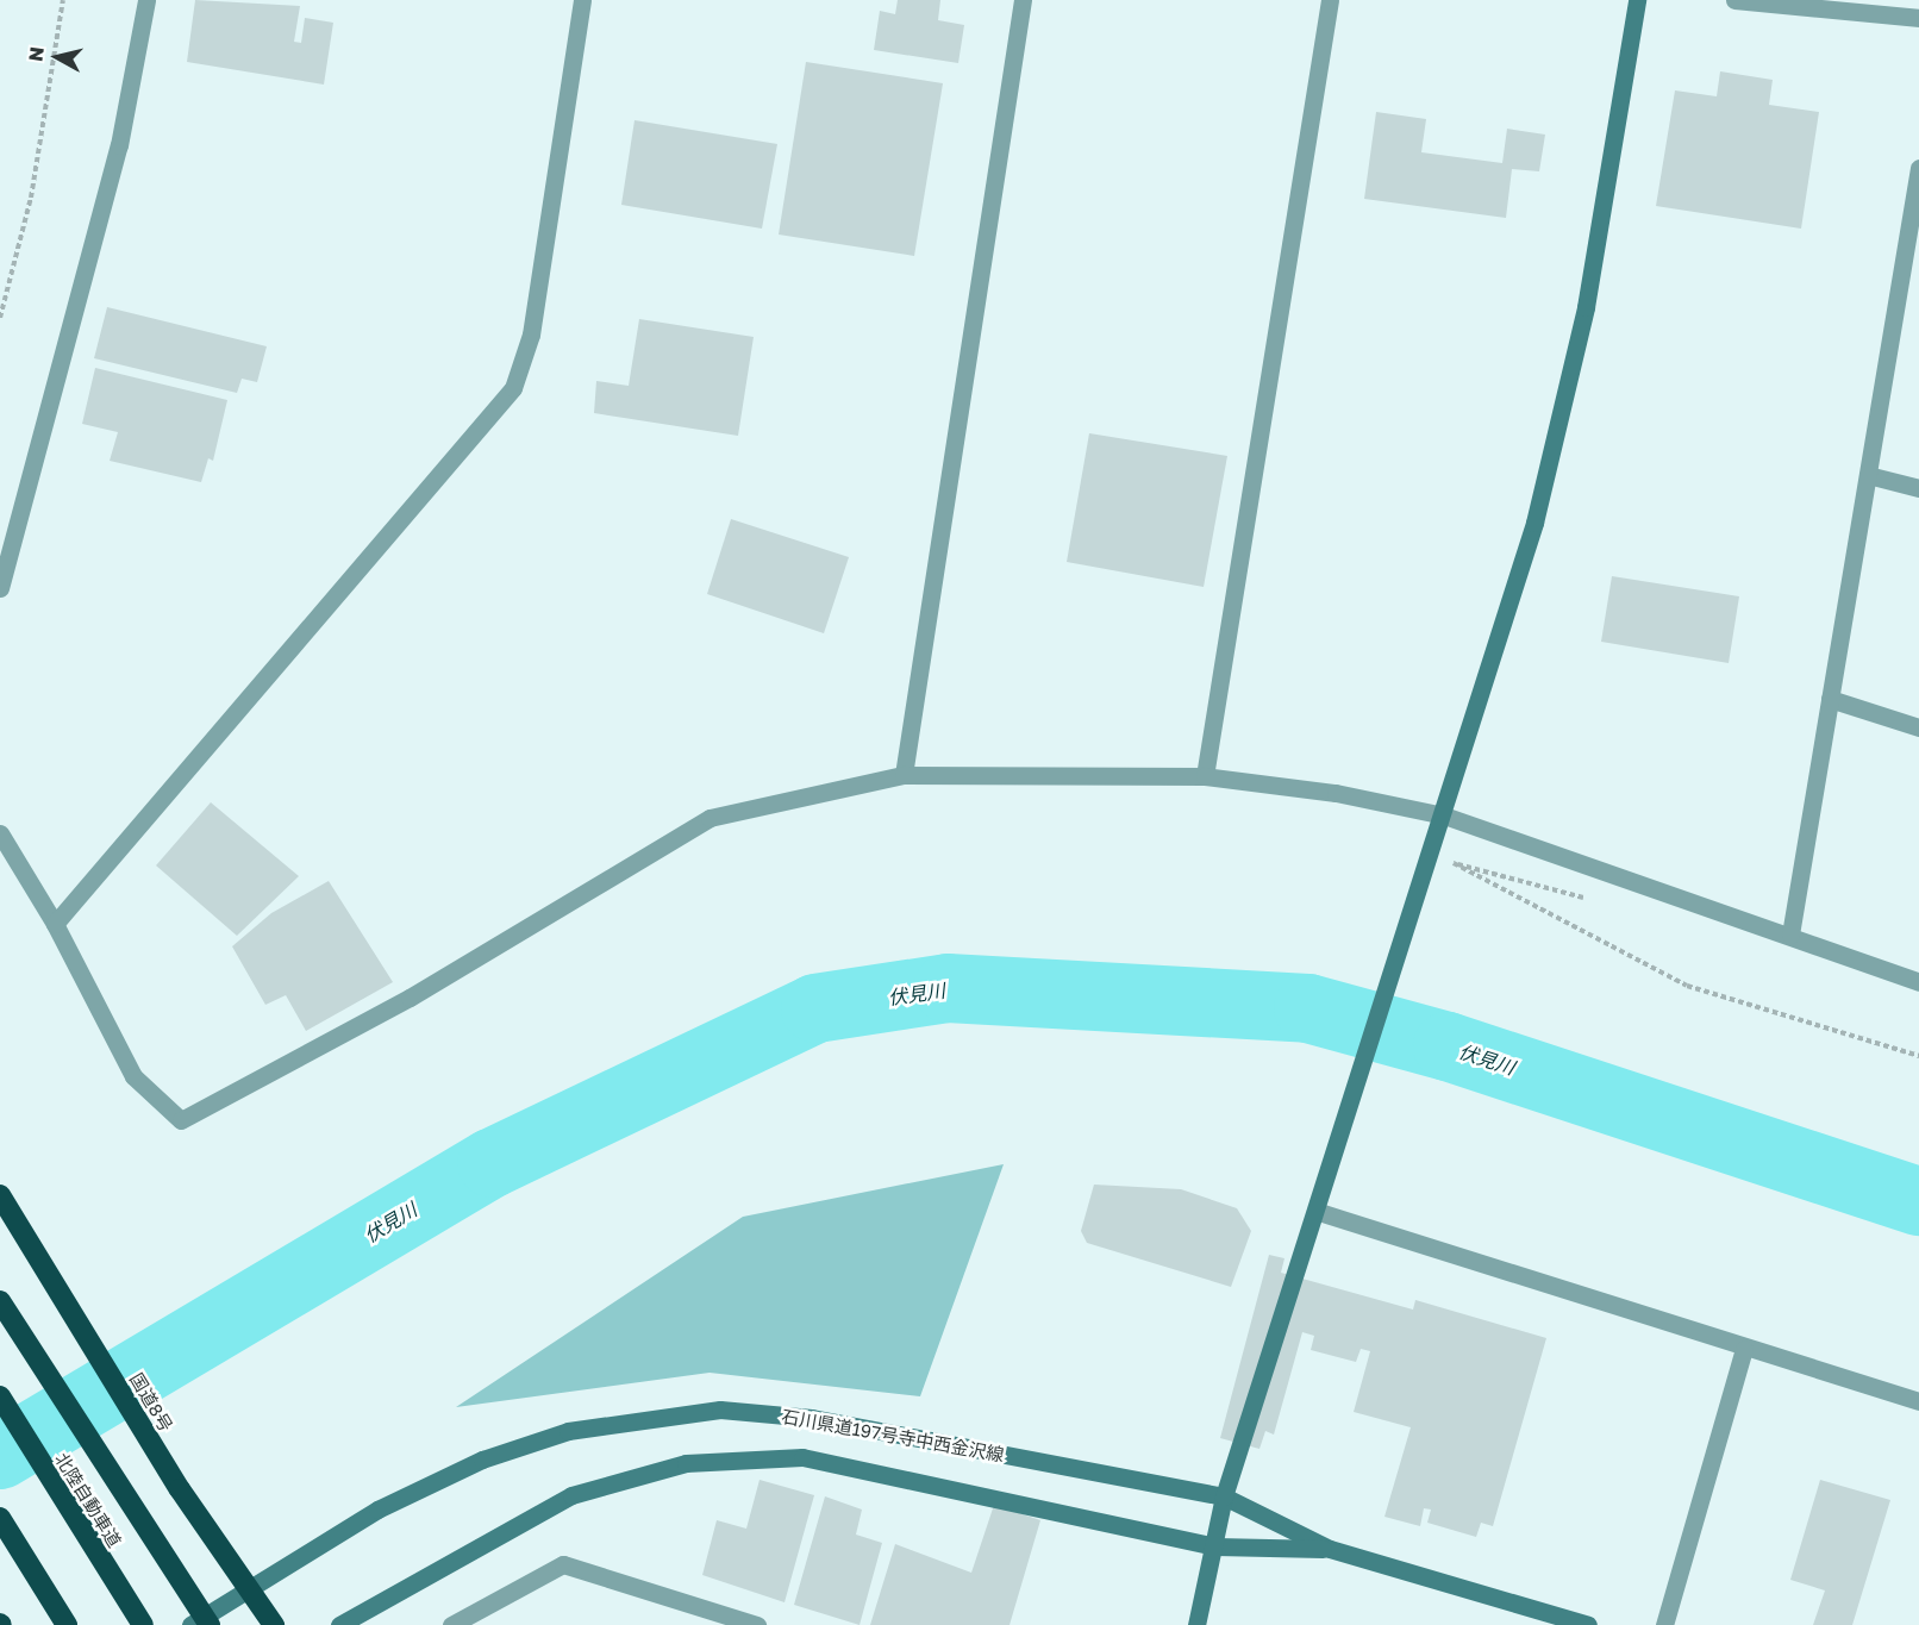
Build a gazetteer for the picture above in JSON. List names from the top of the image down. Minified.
{"streets":{"highway":["国道8号","北陸自動車道"],"main road":["石川県道197号寺中西金沢線"]},"water":["伏見川"],"north":"left"}
